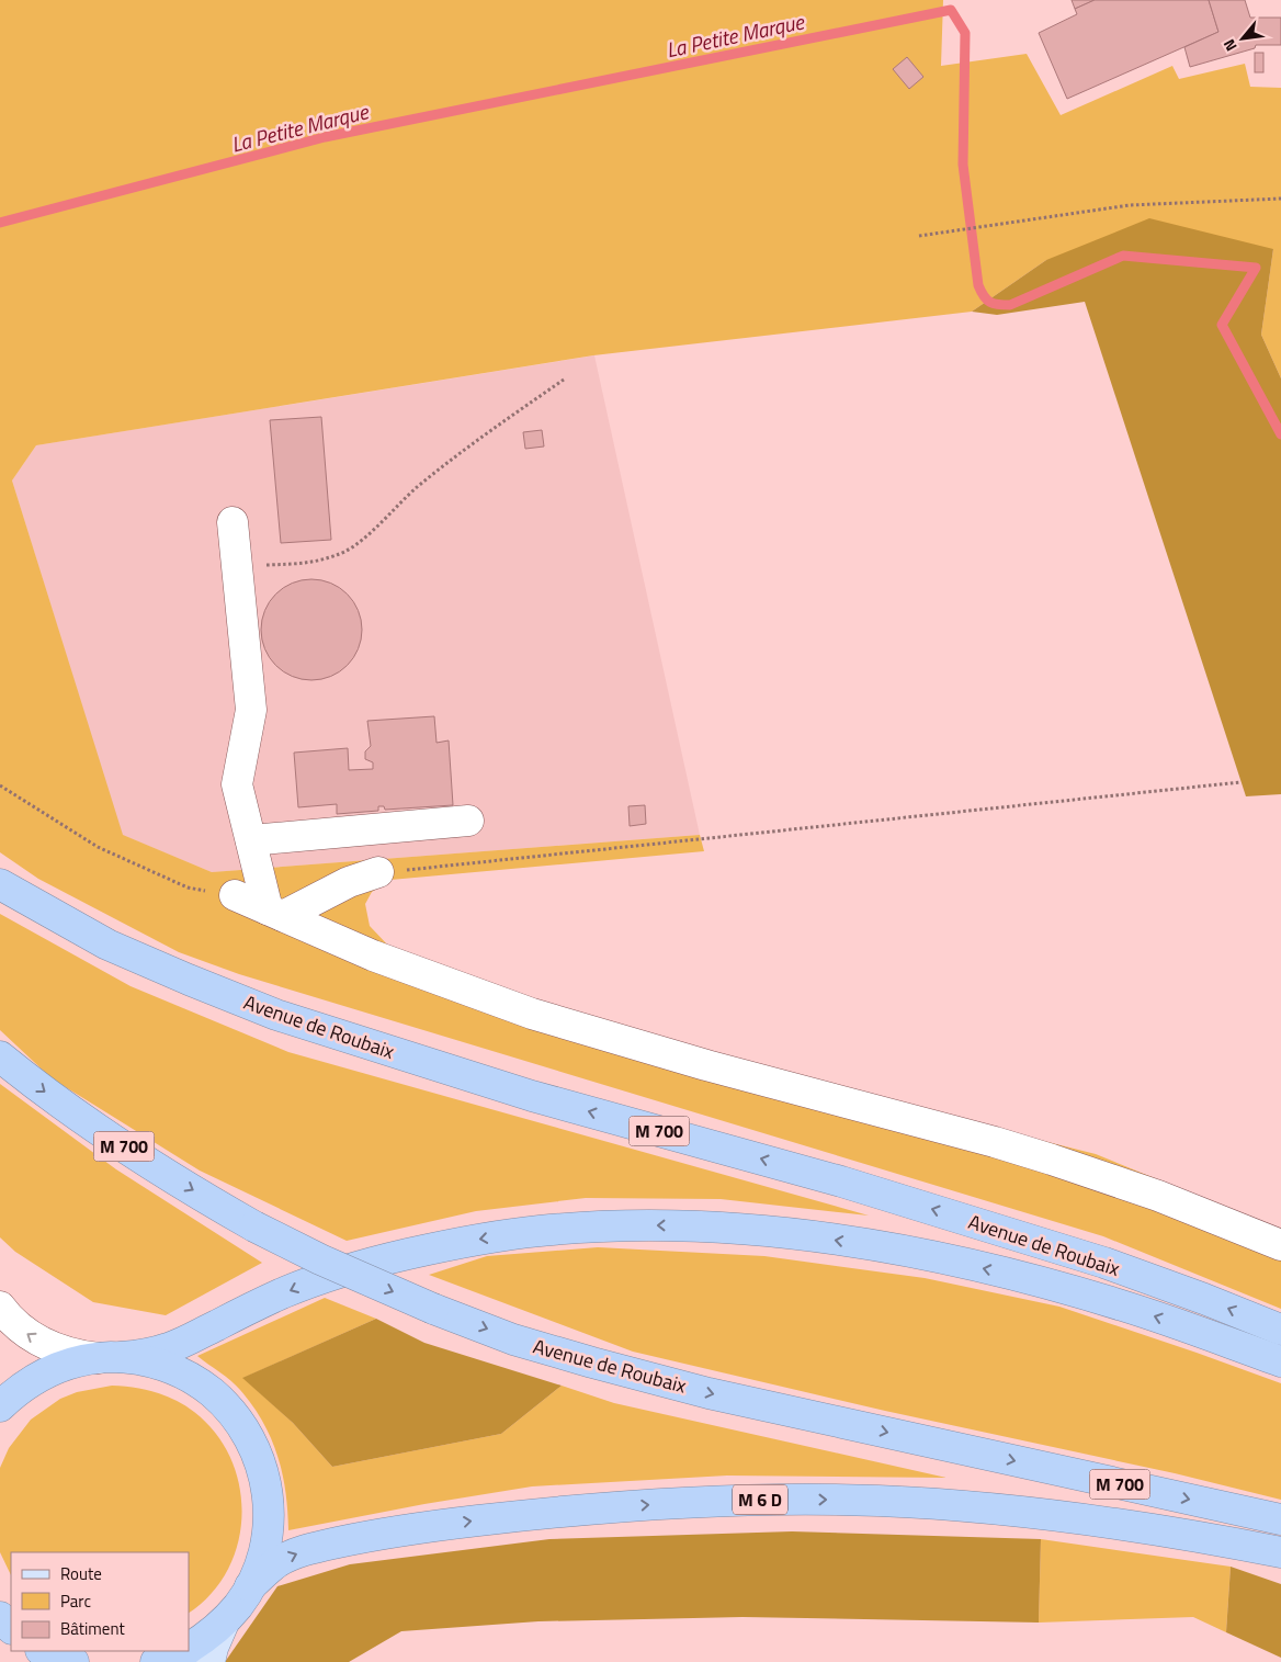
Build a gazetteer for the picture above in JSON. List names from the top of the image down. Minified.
{"streets":{"highway":["Avenue de Roubaix","M 700","M 6 D"]},"water":["La Petite Marque"],"legend":["Route","Parc","Bâtiment"],"north":"bottom left"}
